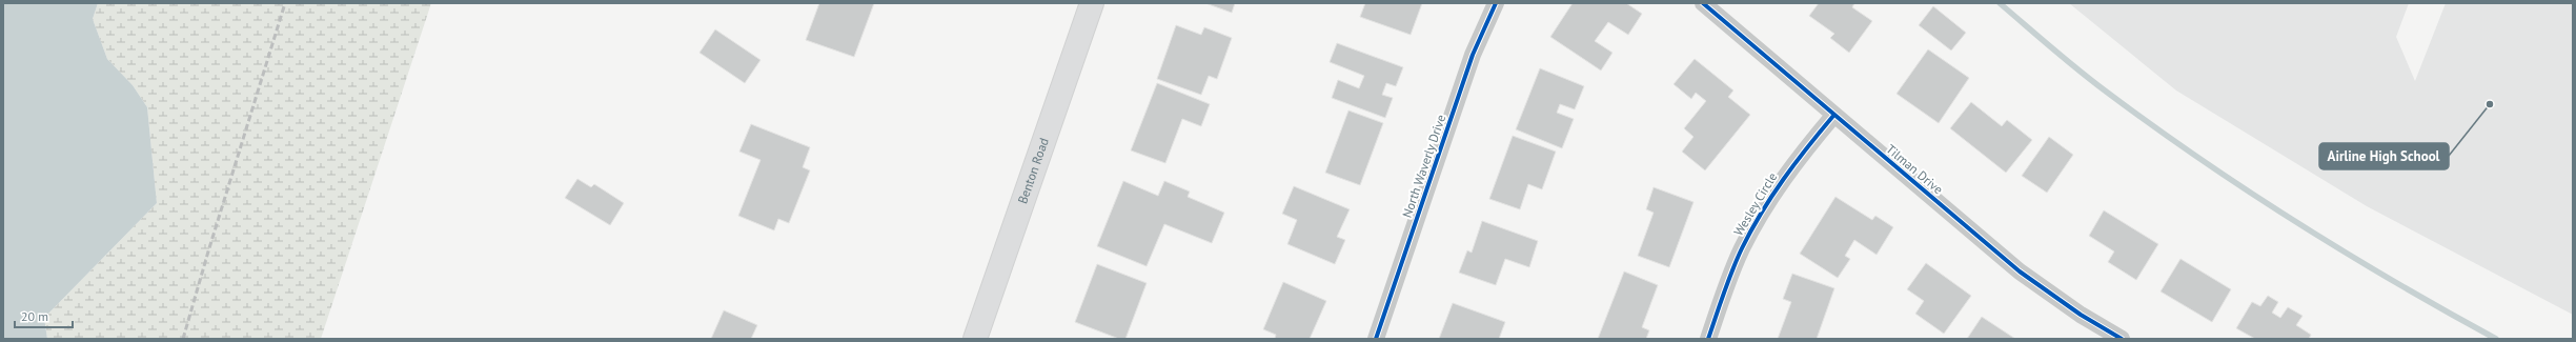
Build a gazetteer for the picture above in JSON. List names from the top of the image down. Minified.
{"streets":{"main road":["Benton Road"],"street":["North Waverly Drive","Tilman Drive","Wesley Circle"]},"crossings":[["Tilman Drive","Wesley Circle"]],"places":["Airline High School"],"scale_bar":"20 m"}
